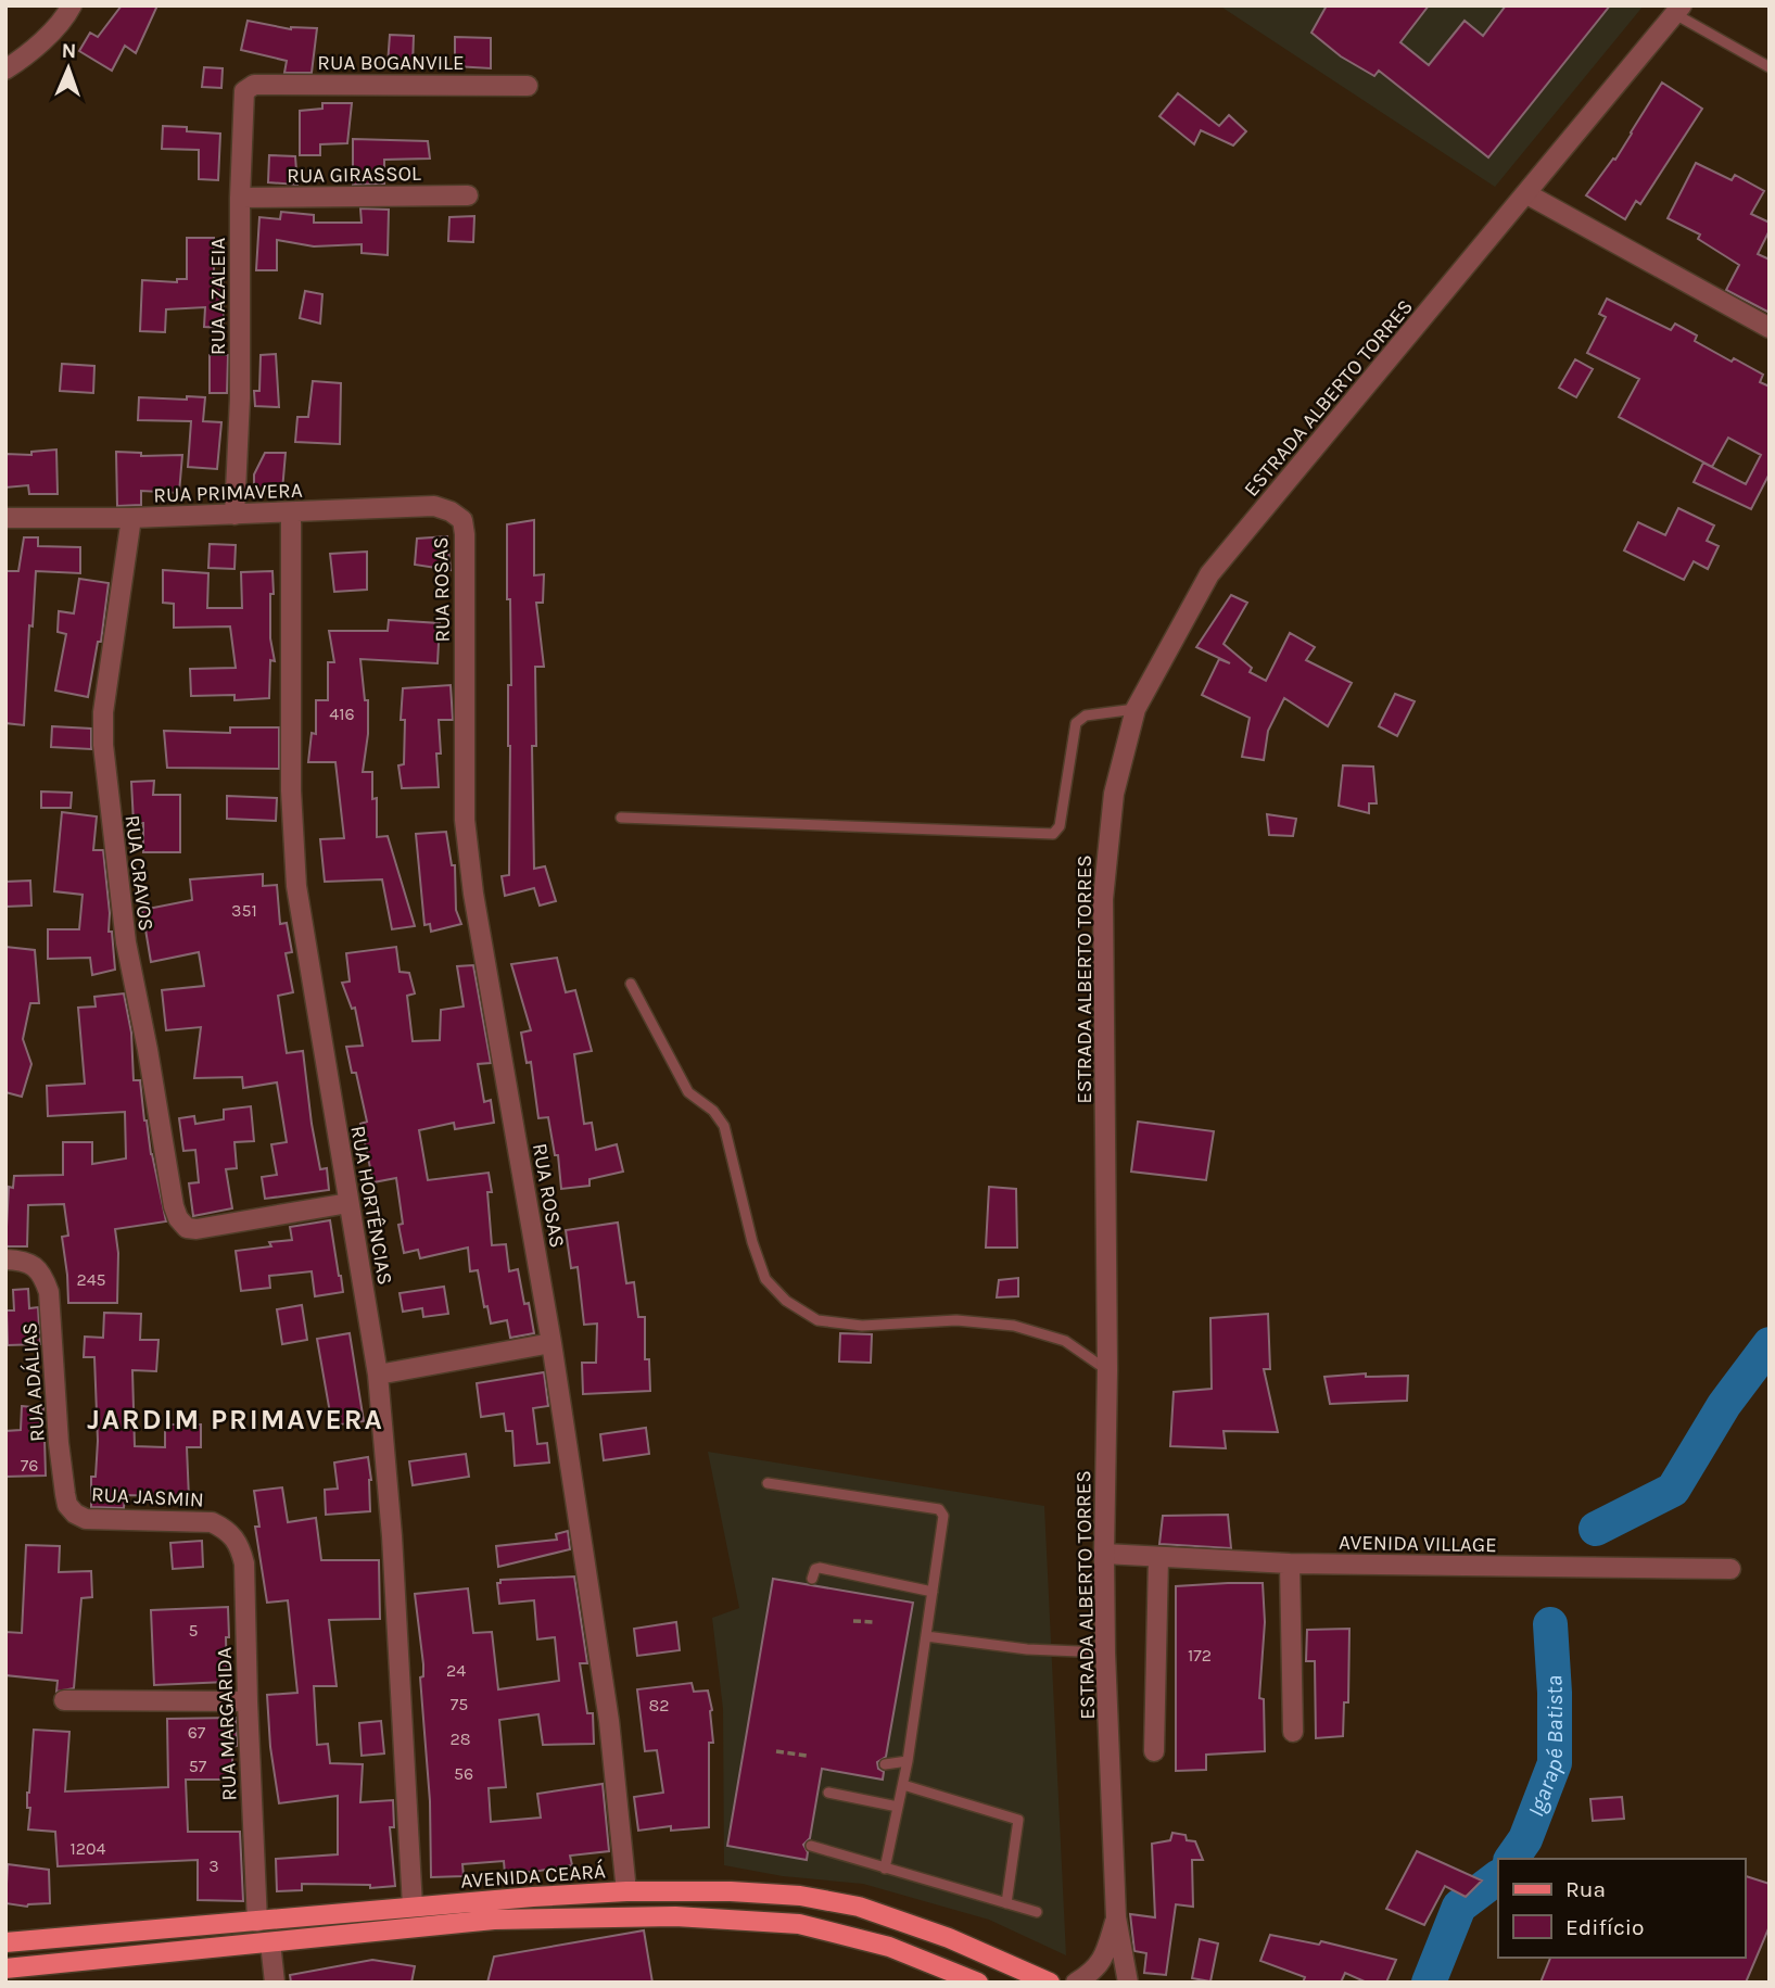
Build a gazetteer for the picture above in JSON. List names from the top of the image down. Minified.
{"streets":{"main road":["AVENIDA CEARÁ"],"street":["RUA BOGANVILE","RUA GIRASSOL","RUA AZALEIA","ESTRADA ALBERTO TORRES","RUA PRIMAVERA","RUA ROSAS","RUA CRAVOS","RUA HORTÊNCIAS","RUA ADÁLIAS","RUA JASMIN","AVENIDA VILLAGE","RUA MARGARIDA"]},"crossings":[["RUA BOGANVILE","RUA AZALEIA"],["RUA GIRASSOL","RUA AZALEIA"],["RUA AZALEIA","RUA PRIMAVERA"],["ESTRADA ALBERTO TORRES","AVENIDA VILLAGE"],["RUA PRIMAVERA","RUA ROSAS"],["RUA PRIMAVERA","RUA CRAVOS"],["RUA PRIMAVERA","RUA HORTÊNCIAS"],["RUA ROSAS","AVENIDA CEARÁ"],["RUA CRAVOS","RUA HORTÊNCIAS"],["RUA HORTÊNCIAS","AVENIDA CEARÁ"],["RUA ADÁLIAS","RUA JASMIN"],["RUA JASMIN","RUA MARGARIDA"],["RUA MARGARIDA","AVENIDA CEARÁ"]],"districts":["JARDIM PRIMAVERA"],"water":["Igarapé Batista"],"house_numbers":["416","351","245","76","5","172","24","75","82","67","28","57","56","1204","3"],"legend":["Rua","Edifício"],"north":"top"}
